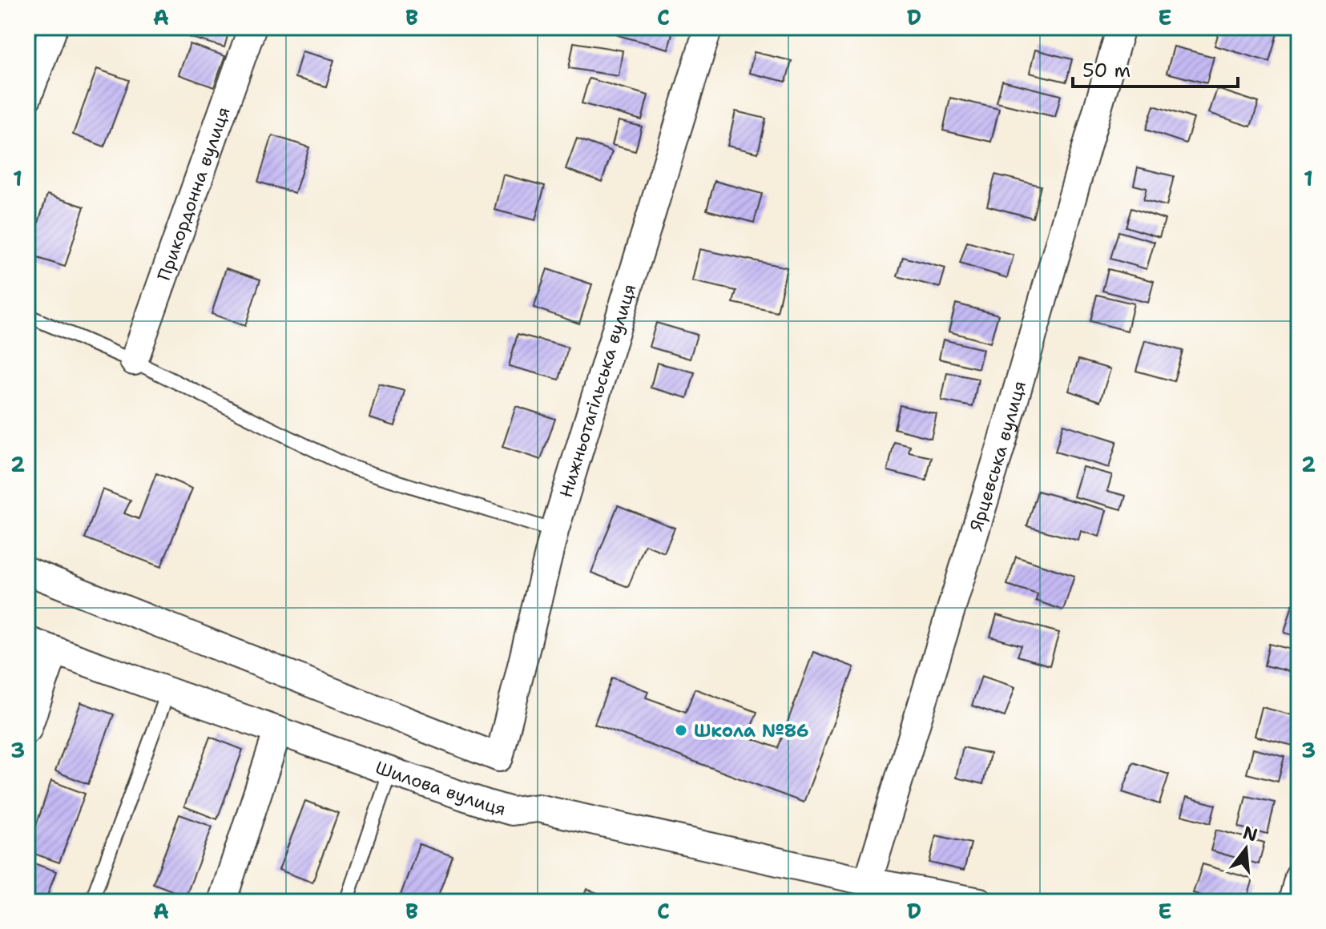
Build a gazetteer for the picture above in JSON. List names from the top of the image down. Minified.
{"streets":{"street":["Прикордонна вулиця","Нижньотагільська вулиця","Ярцевська вулиця","Шилова вулиця"]},"crossings":[["Ярцевська вулиця","Шилова вулиця"]],"places":["Школа №86"],"scale_bar":"50 m","north":"top","grid":{"columns":["A","B","C","D","E"],"rows":["1","2","3"]}}
